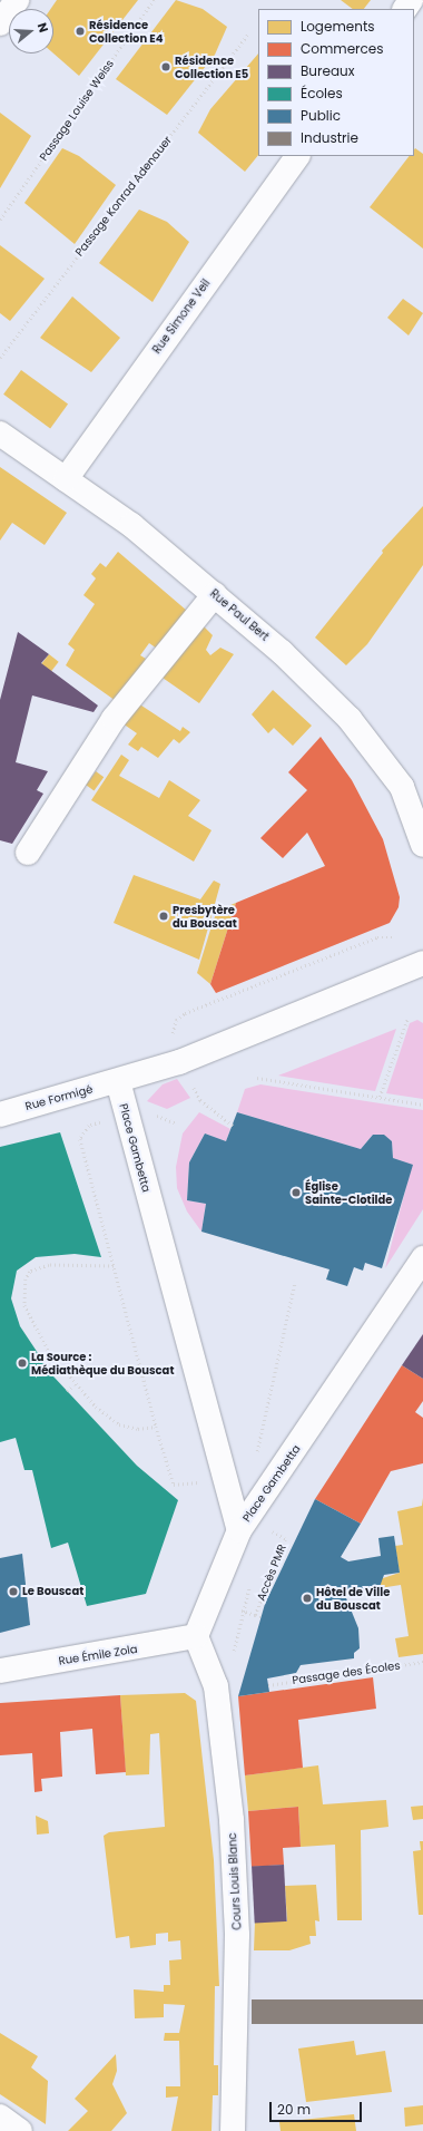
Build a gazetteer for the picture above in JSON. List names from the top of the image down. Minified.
{"streets":{"street":["Rue Simone Veil","Rue Paul Bert","Rue Formigé","Place Gambetta","Rue Émile Zola","Cours Louis Blanc"],"path":["Passage Louise Weiss","Passage Konrad Adenauer","Accès PMR","Passage des Écoles"]},"crossings":[["Rue Simone Veil","Rue Paul Bert"],["Rue Formigé","Place Gambetta"],["Place Gambetta","Rue Émile Zola"],["Place Gambetta","Cours Louis Blanc"],["Rue Émile Zola","Cours Louis Blanc"]],"places":["Résidence Collection E4","Résidence Collection E5","Presbytère du Bouscat","Église Sainte-Clotilde","La Source : Médiathèque du Bouscat","Le Bouscat","Hôtel de Ville du Bouscat"],"legend":["Logements","Commerces","Bureaux","Écoles","Public","Industrie"],"scale_bar":"20 m","north":"right"}
